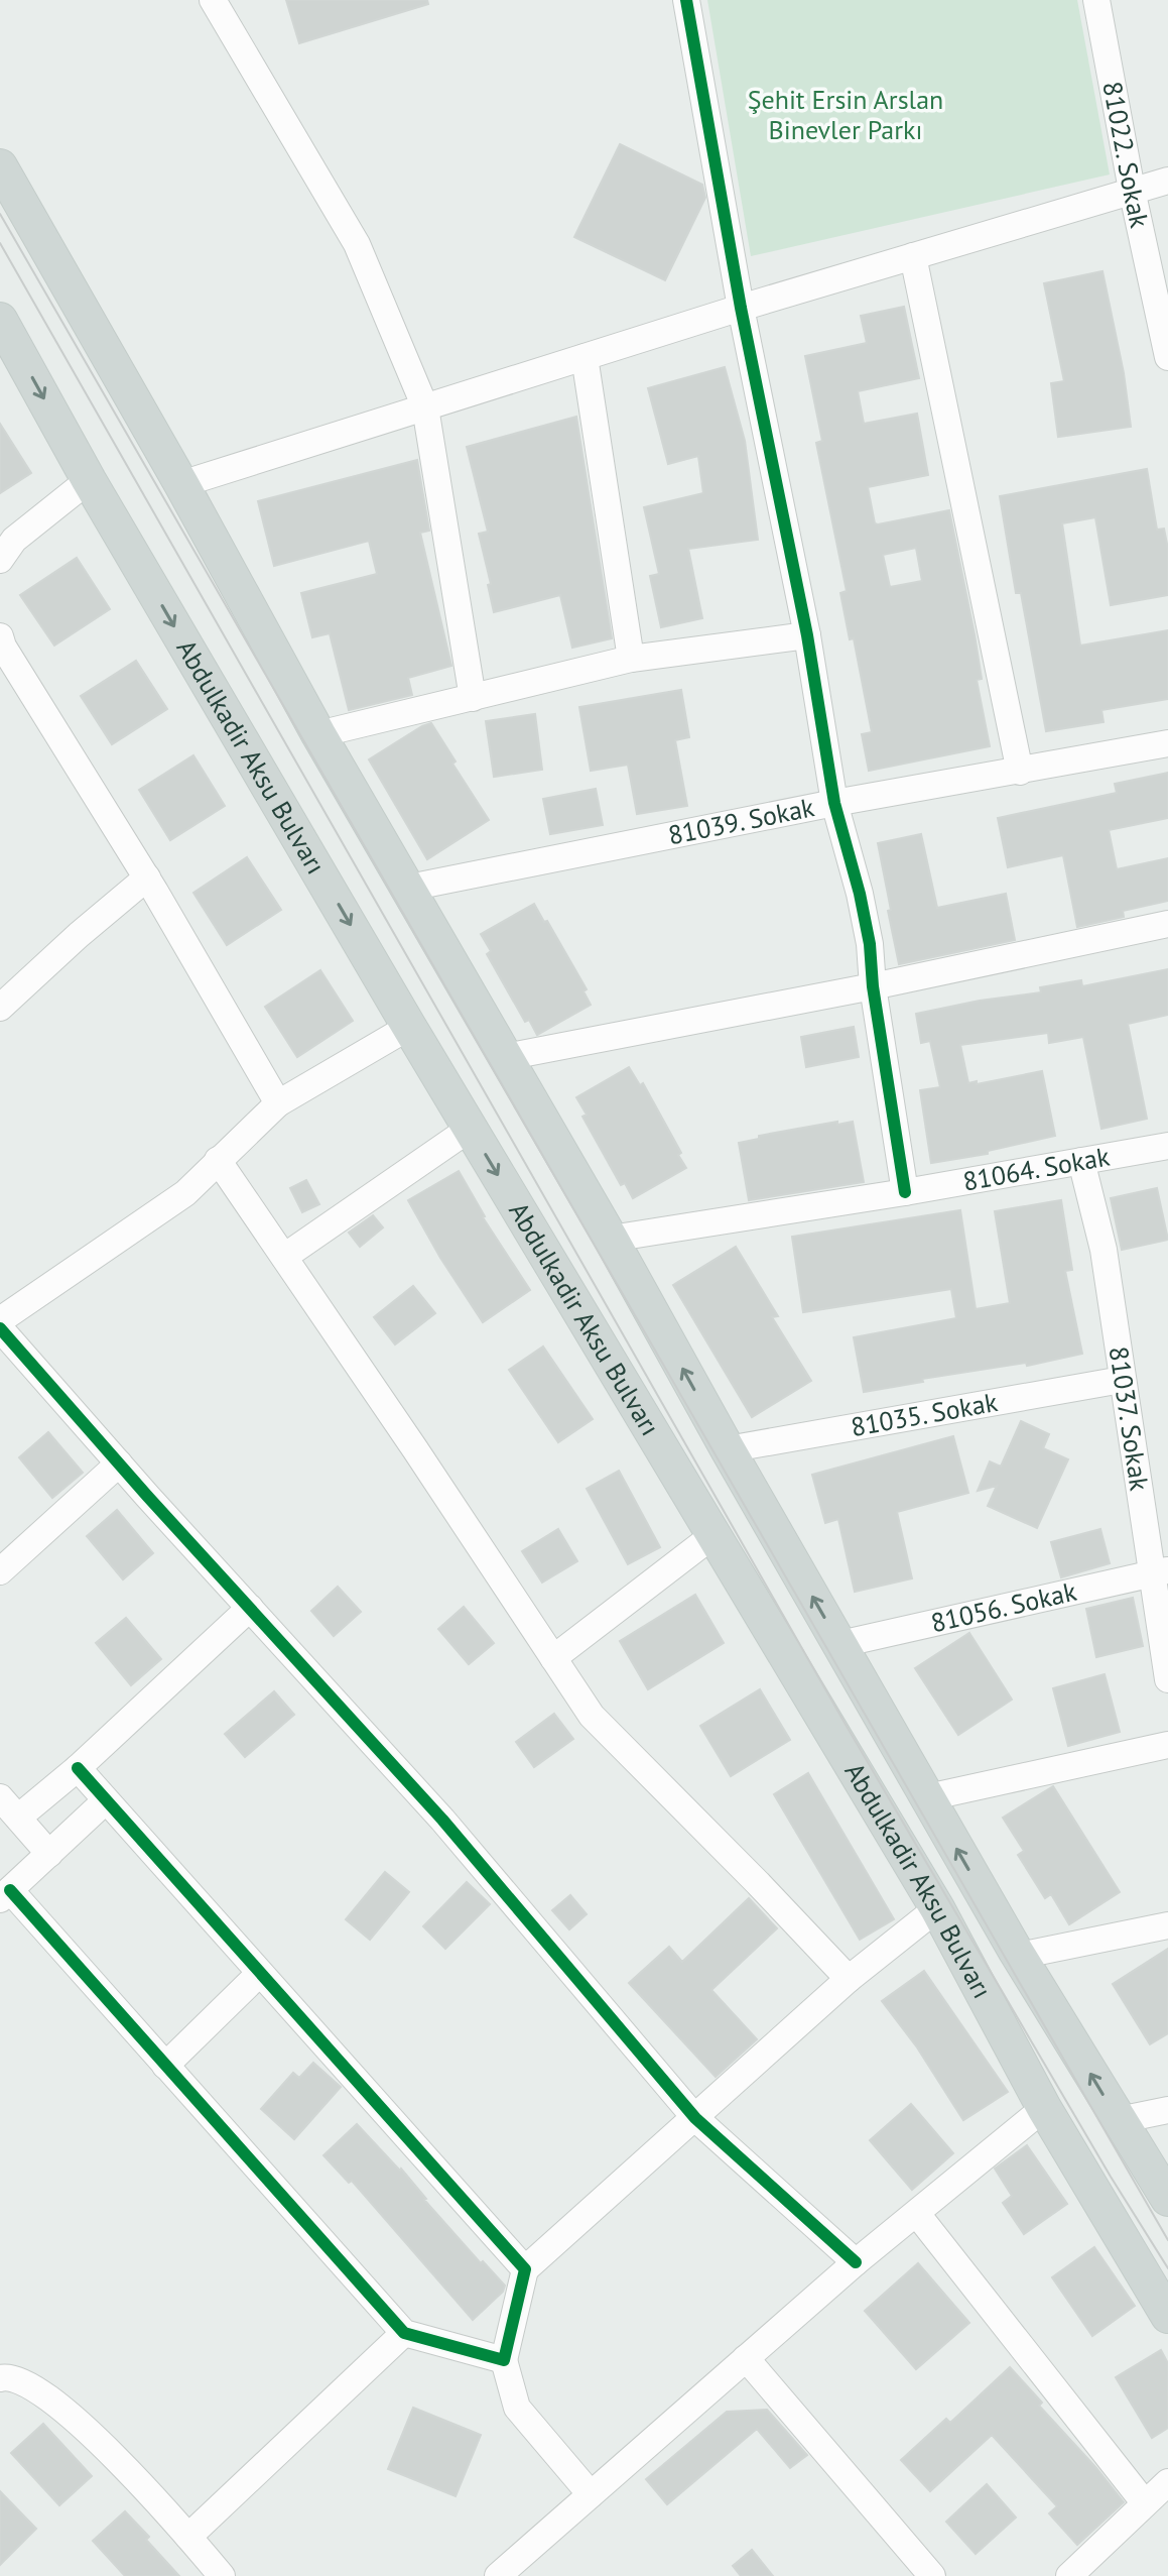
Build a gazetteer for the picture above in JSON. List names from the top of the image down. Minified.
{"streets":{"main road":["Abdulkadir Aksu Bulvarı"],"street":["81022. Sokak","81039. Sokak","81064. Sokak","81035. Sokak","81037. Sokak","81056. Sokak"]},"crossings":[["81064. Sokak","81037. Sokak"],["81035. Sokak","81037. Sokak"],["81037. Sokak","81056. Sokak"]],"parks":["Şehit Ersin Arslan Binevler Parkı"]}
